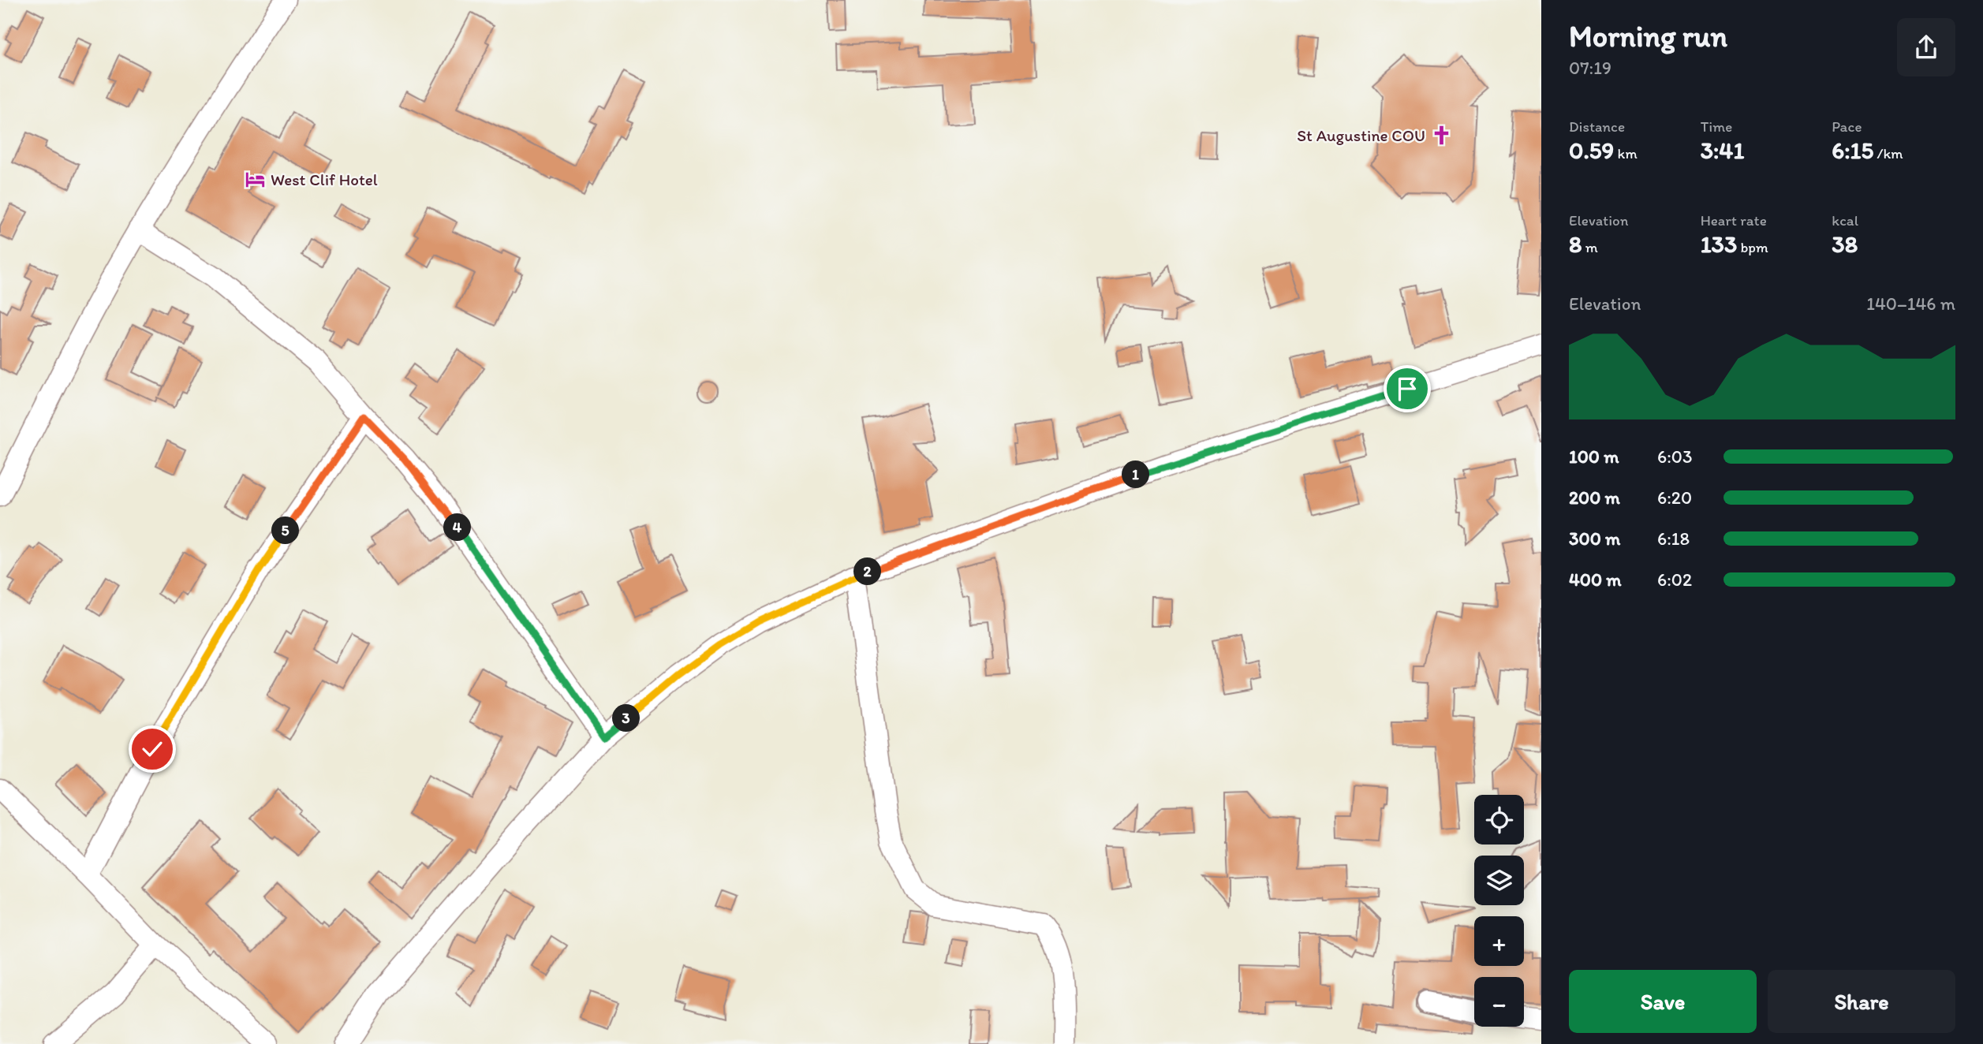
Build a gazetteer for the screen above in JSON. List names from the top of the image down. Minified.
{"places":{"church":["St Augustine COU"],"hotel":["West Clif Hotel"]},"page":{"heading":["Morning run","07:19"],"stats":[["Distance","0.59 km"],["Time","3:41"],["Pace","6:15 /km"],["Elevation","8 m"],["Heart rate","133 bpm"],["kcal","38"]],"chart":["Elevation","140–146 m"],"list":[{"name":"100 m","note":"6:03"},{"name":"200 m","note":"6:20"},{"name":"300 m","note":"6:18"},{"name":"400 m","note":"6:02"}],"pins":["1","4","5","2","3"],"map_buttons":["+","−"],"buttons":["Save","Share"]}}
